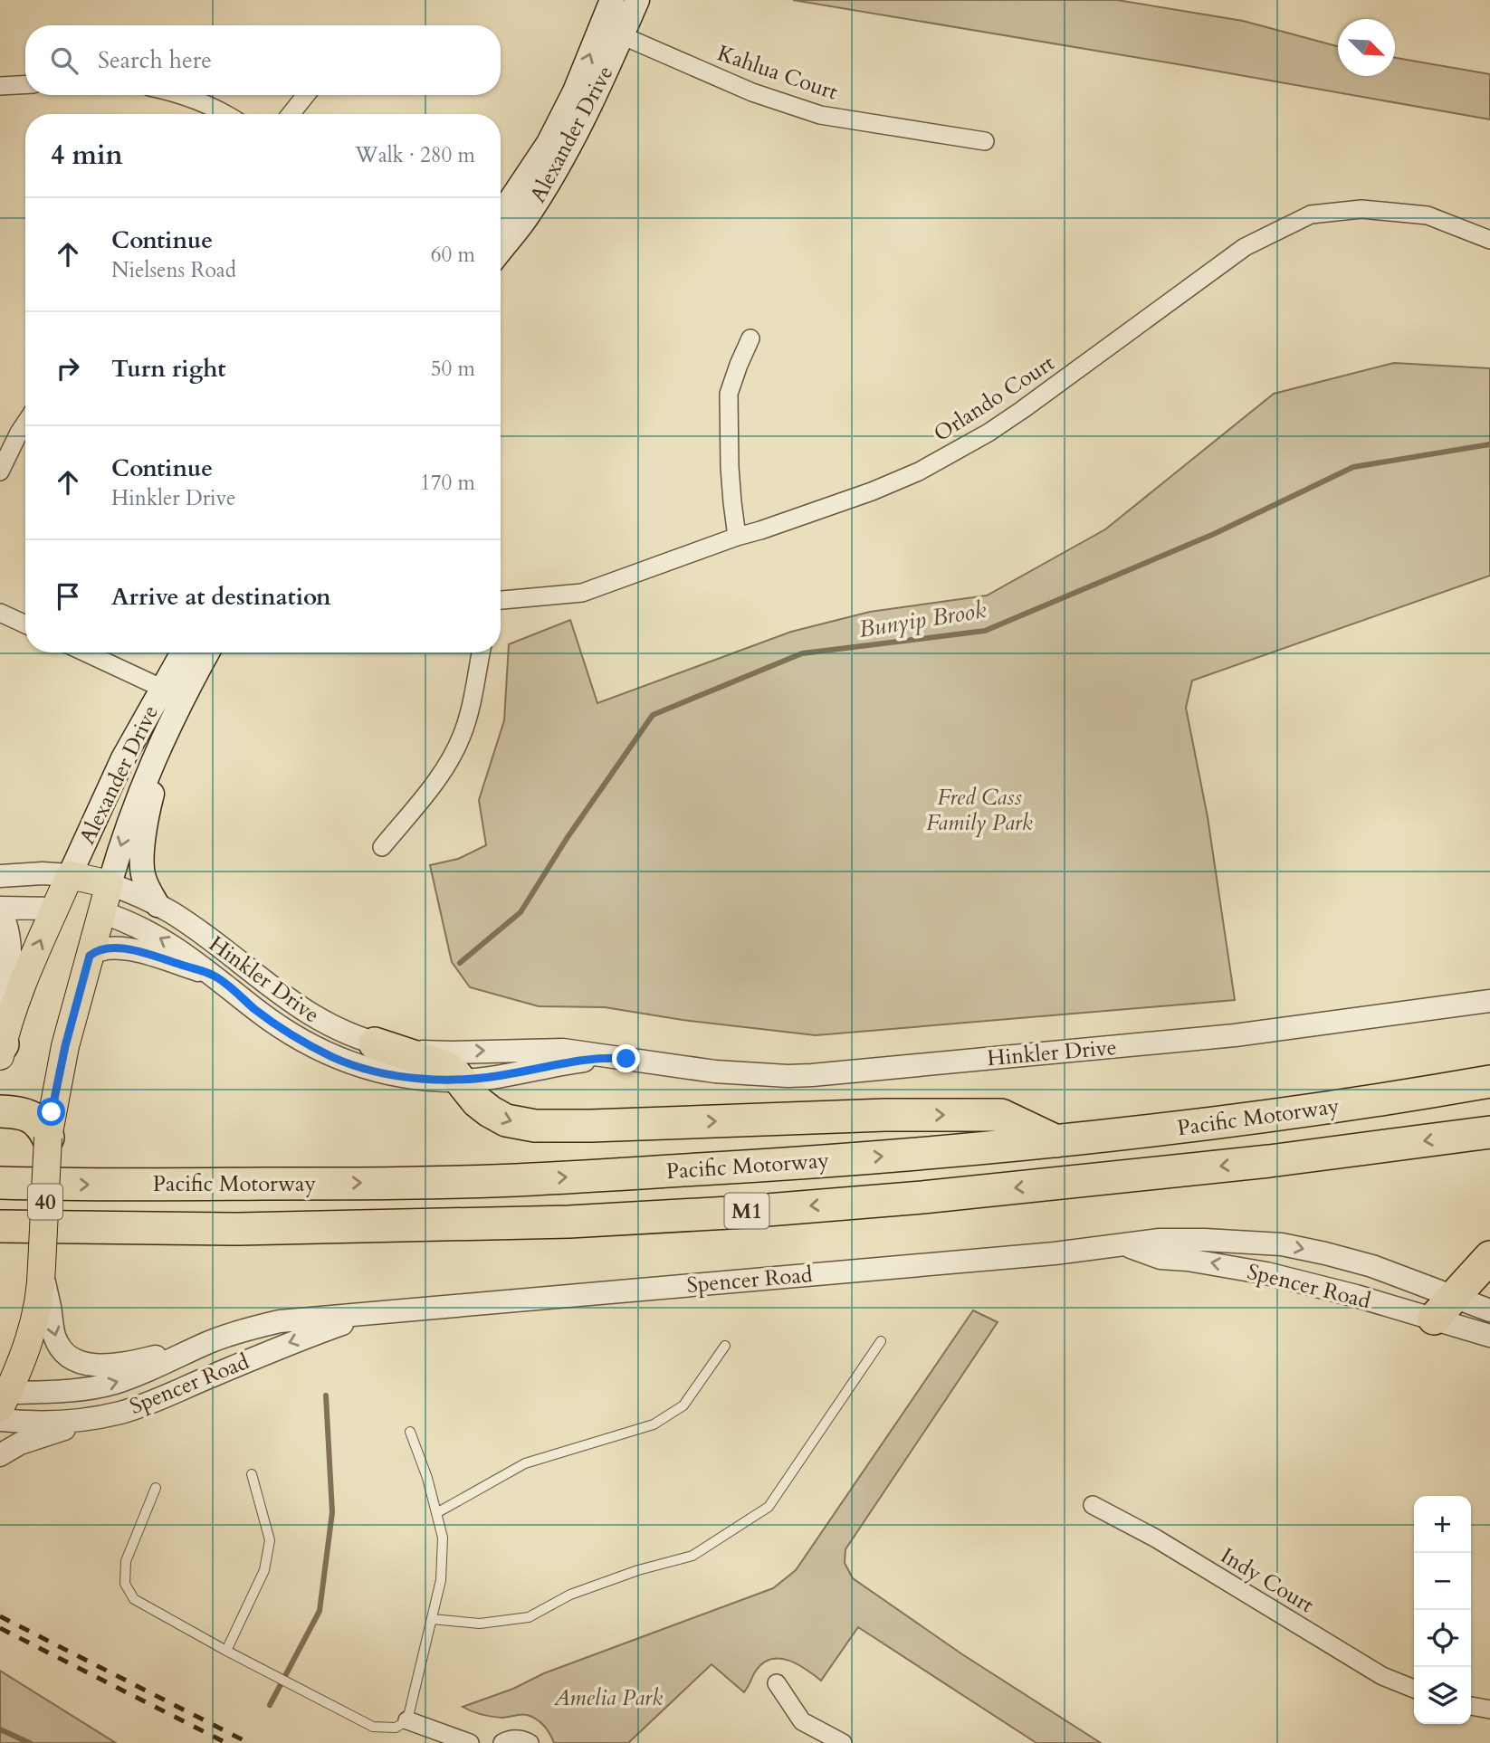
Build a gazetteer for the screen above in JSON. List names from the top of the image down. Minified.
{"streets":{"highway":["Pacific Motorway","M1"],"main road":["Alexander Drive","Hinkler Drive","40"],"street":["Kahlua Court","Orlando Court","Spencer Road","Indy Court"]},"crossings":[["Kahlua Court","Alexander Drive"],["Alexander Drive","Hinkler Drive"],["Alexander Drive","40"],["Hinkler Drive","40"],["40","Spencer Road"]],"water":["Bunyip Brook"],"parks":["Fred Cass Family Park","Amelia Park"],"north":"bottom right","page":{"search":"Search here","heading":["4 min","Walk · 280 m"],"list":[["Continue","Nielsens Road","60 m"],["Turn right","50 m"],["Continue","Hinkler Drive","170 m"],"Arrive at destination"],"map_buttons":["+","−"]}}
